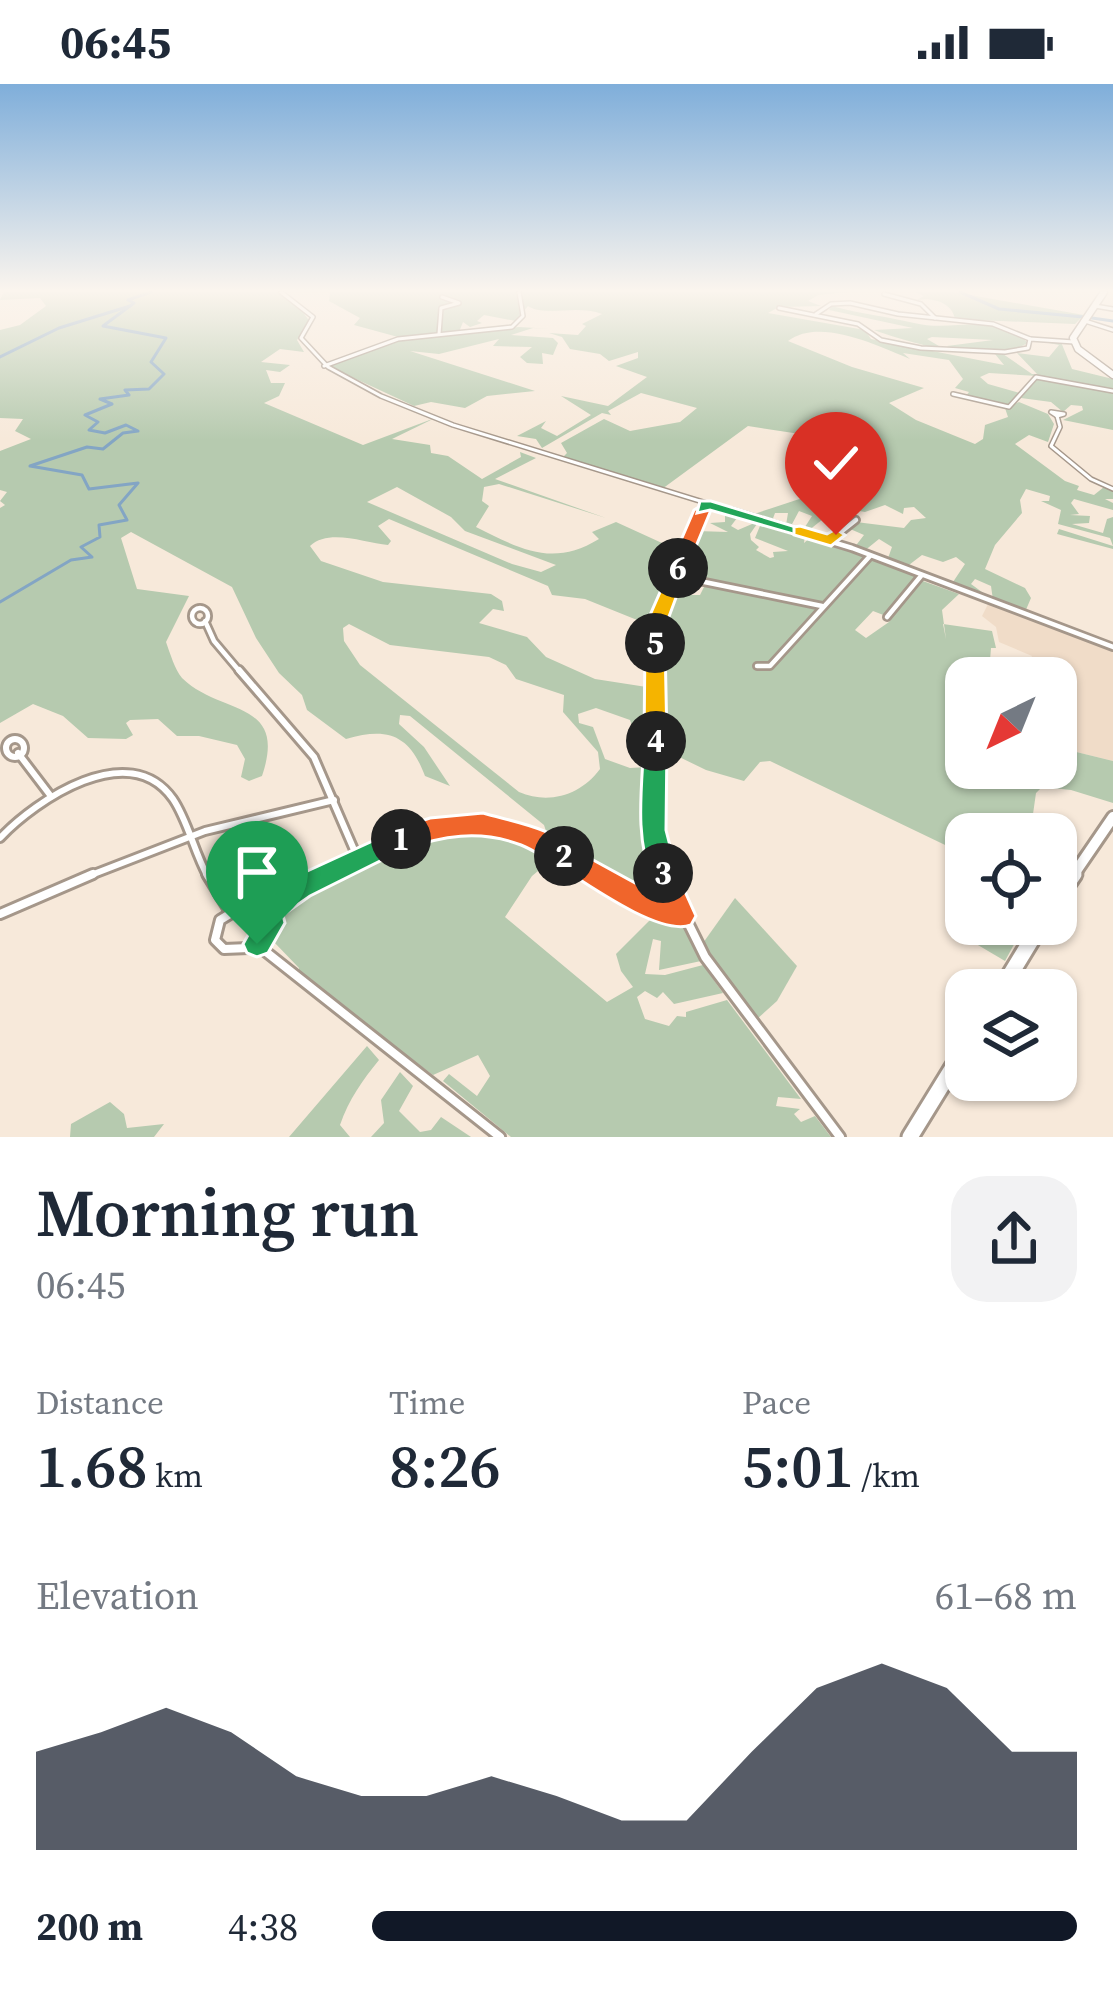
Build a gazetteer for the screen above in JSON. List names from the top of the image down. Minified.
{"north":"bottom left","page":{"status":"06:45","pins":["6","5","4","1","2","3"],"heading":["Morning run","06:45"],"stats":[["Distance","1.68 km"],["Time","8:26"],["Pace","5:01 /km"]],"chart":["Elevation","61–68 m"],"list":[{"name":"200 m","note":"4:38"}]}}
